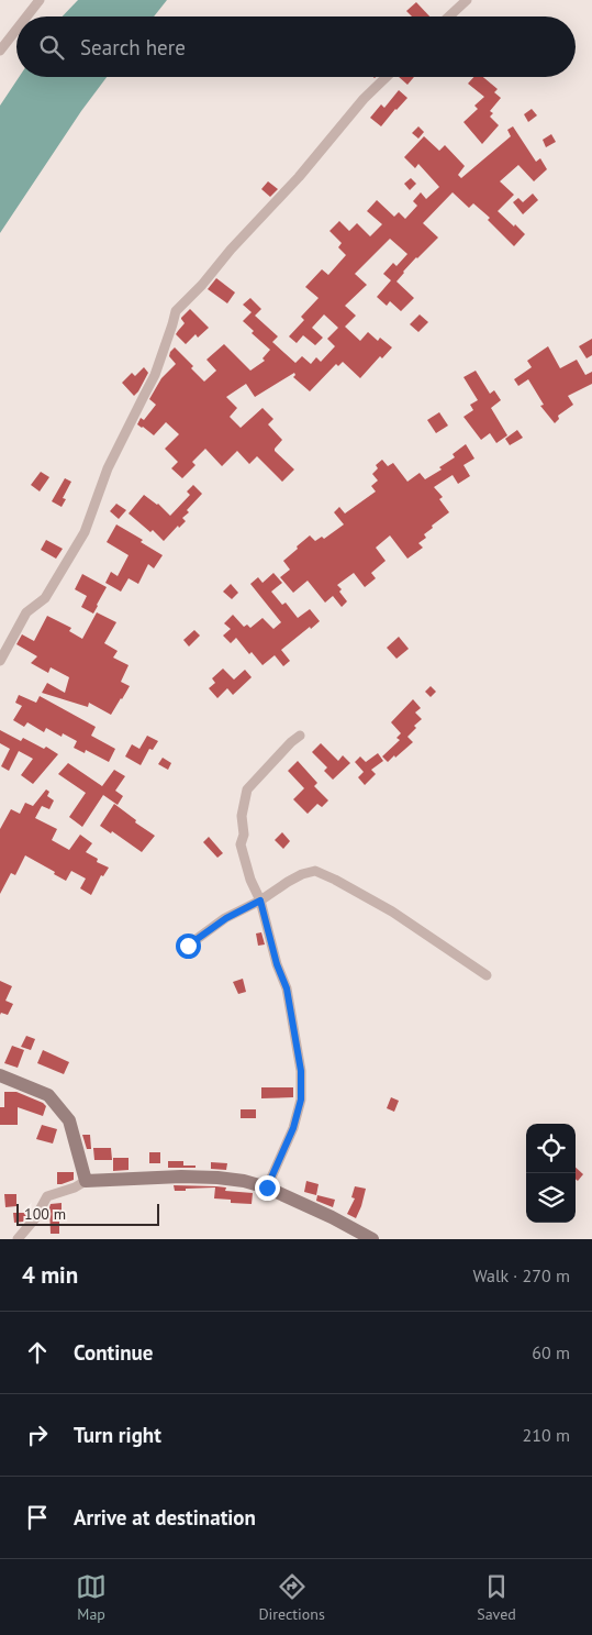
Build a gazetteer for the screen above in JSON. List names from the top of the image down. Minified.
{"scale_bar":"100 m","page":{"search":"Search here","scale":"100 m","heading":["4 min","Walk · 270 m"],"list":[["Continue","60 m"],["Turn right","210 m"],"Arrive at destination"],"nav":["Map","Directions","Saved"]}}
